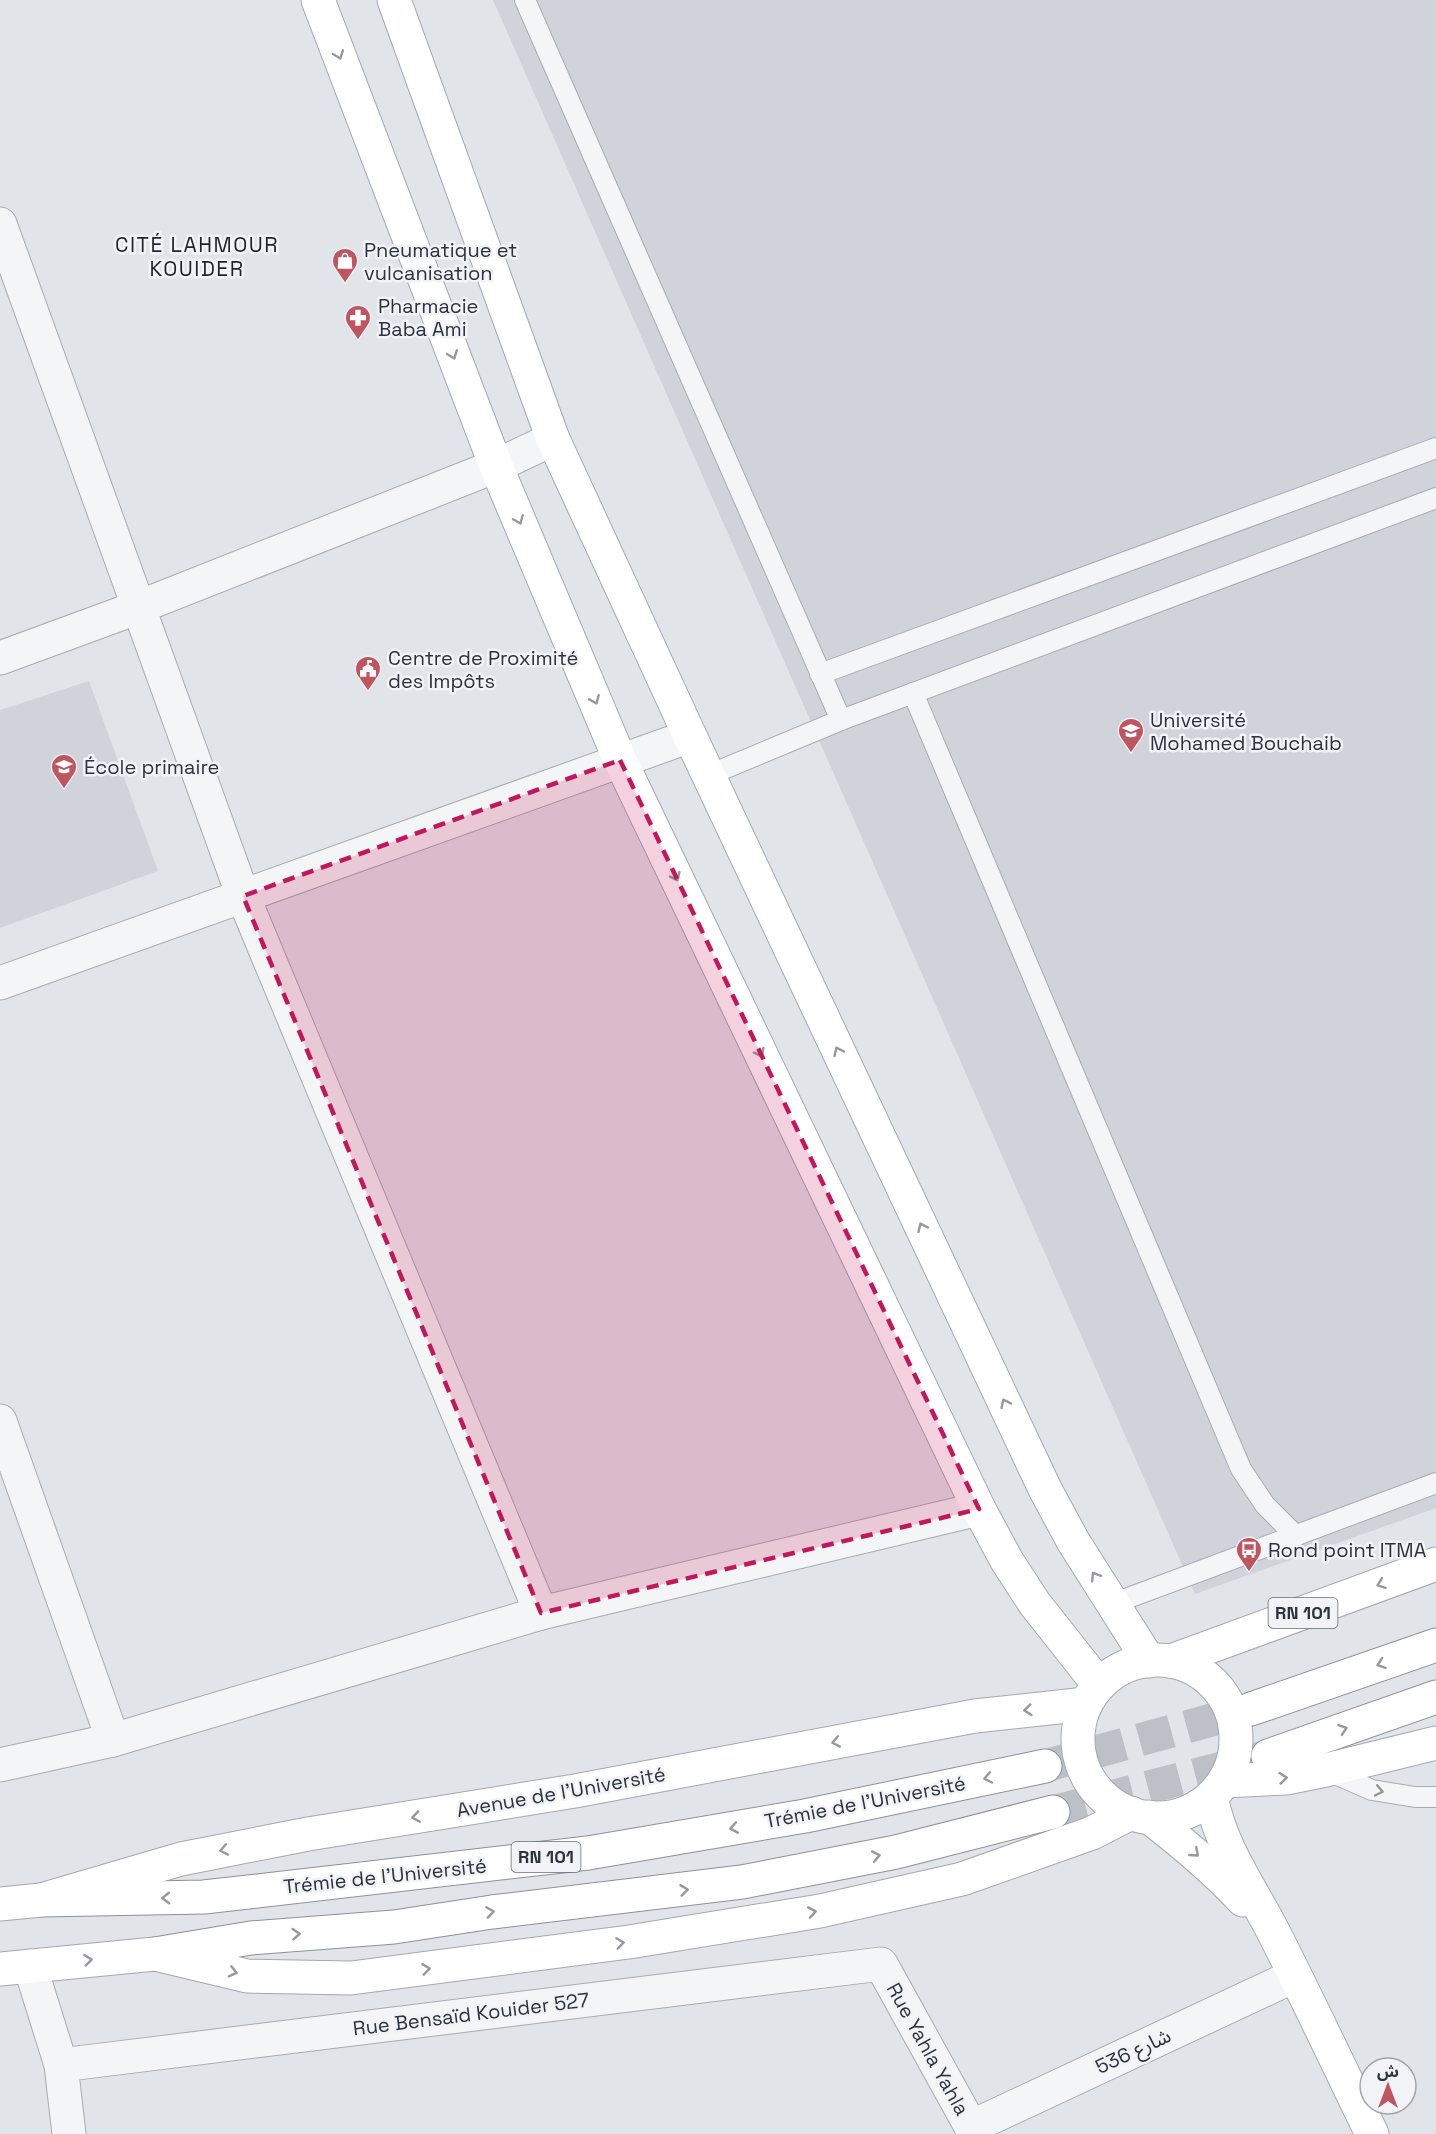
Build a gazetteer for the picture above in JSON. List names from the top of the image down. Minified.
{"streets":{"main road":["RN 101","Avenue de l'Université","Trémie de l'Université"],"street":["Rue Bensaïd Kouider 527","Rue Yahla Yahla","شارع 536"]},"crossings":[["RN 101","Avenue de l'Université"],["Avenue de l'Université","Trémie de l'Université"],["Rue Bensaïd Kouider 527","Rue Yahla Yahla"],["Rue Yahla Yahla","شارع 536"]],"districts":["CITÉ LAHMOUR KOUIDER"],"places":{"shop":["Pneumatique et vulcanisation"],"pharmacy":["Pharmacie Baba Ami"],"public building":["Centre de Proximité des Impôts"],"school or university":["Université Mohamed Bouchaib","École primaire"],"bus stop":["Rond point ITMA"]},"north":"top"}
